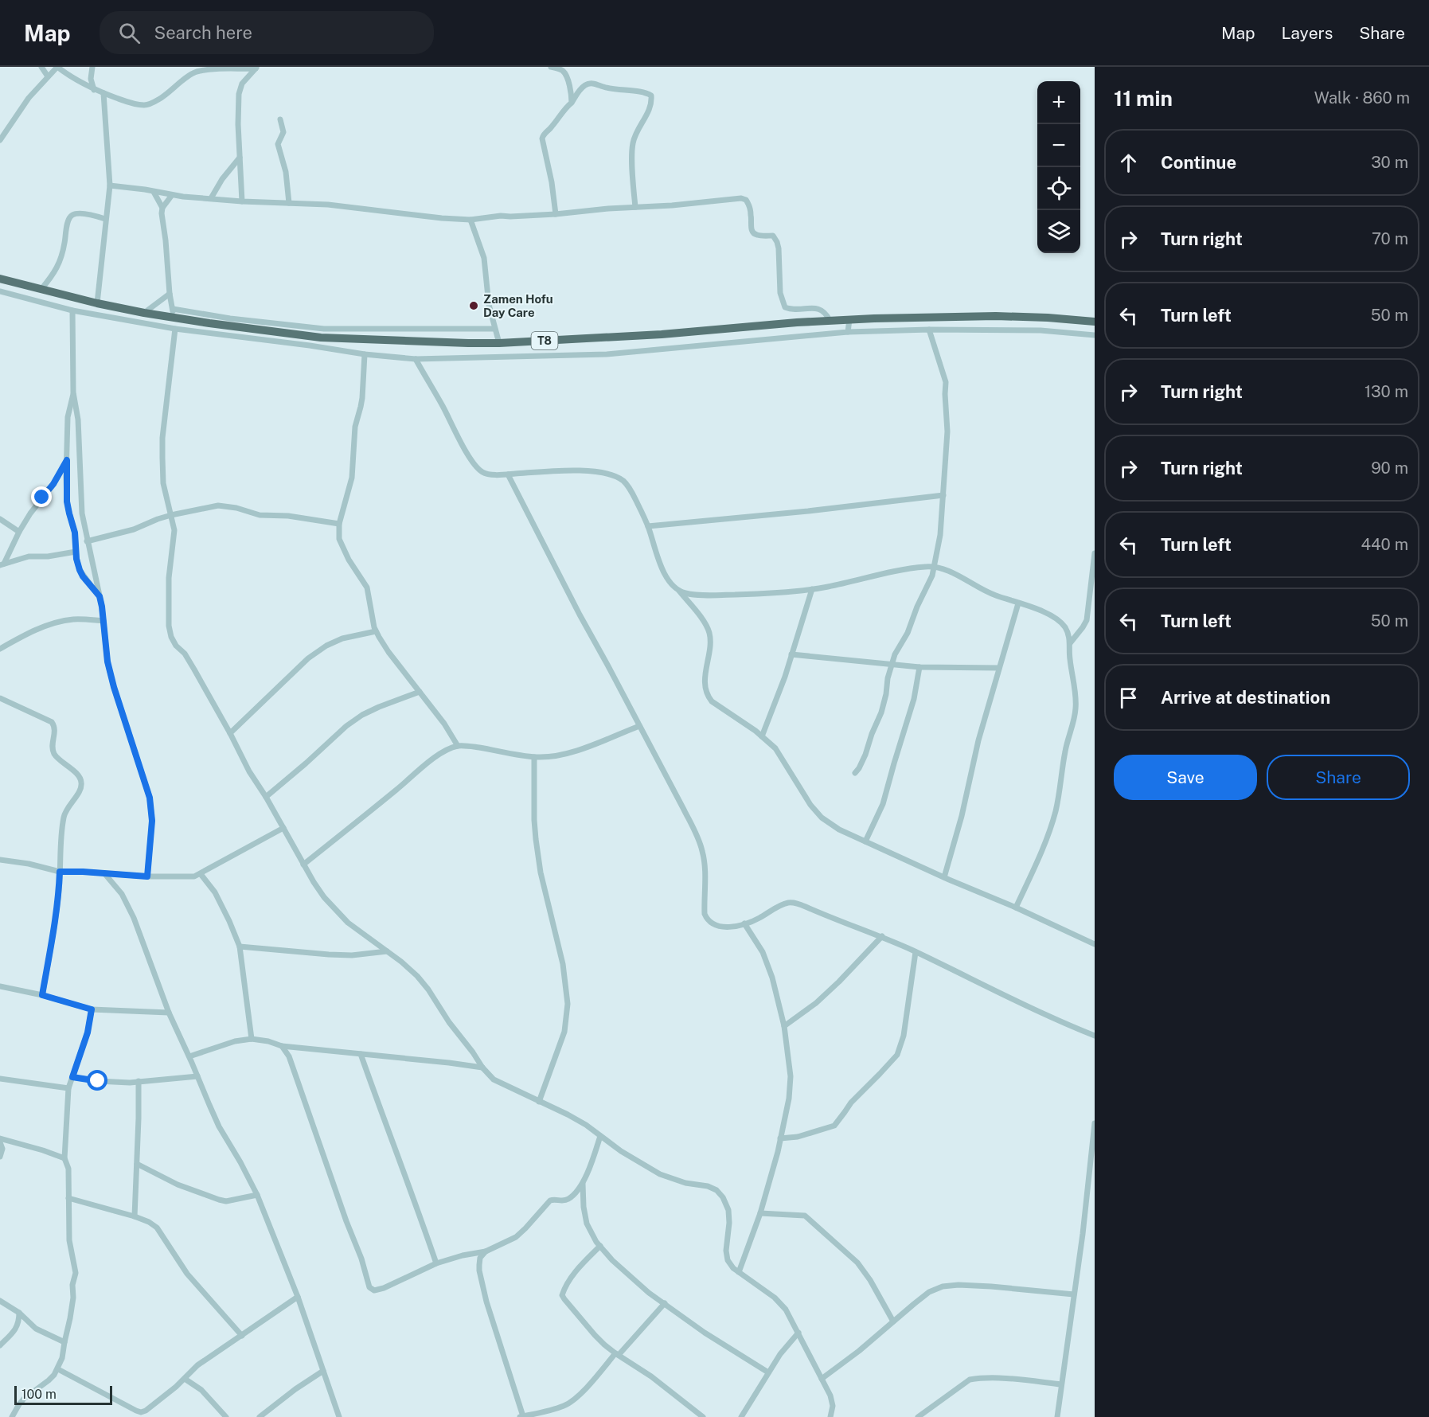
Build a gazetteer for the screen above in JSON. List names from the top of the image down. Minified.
{"streets":{"main road":["T8"]},"places":["Zamen Hofu Day Care"],"scale_bar":"100 m","page":{"header":"Map","search":"Search here","nav":["Map","Layers","Share"],"heading":["11 min","Walk · 860 m"],"map_buttons":["+","−"],"list":[["Continue","30 m"],["Turn right","70 m"],["Turn left","50 m"],["Turn right","130 m"],["Turn right","90 m"],["Turn left","440 m"],["Turn left","50 m"],"Arrive at destination"],"buttons":["Save","Share"],"scale":"100 m"}}
